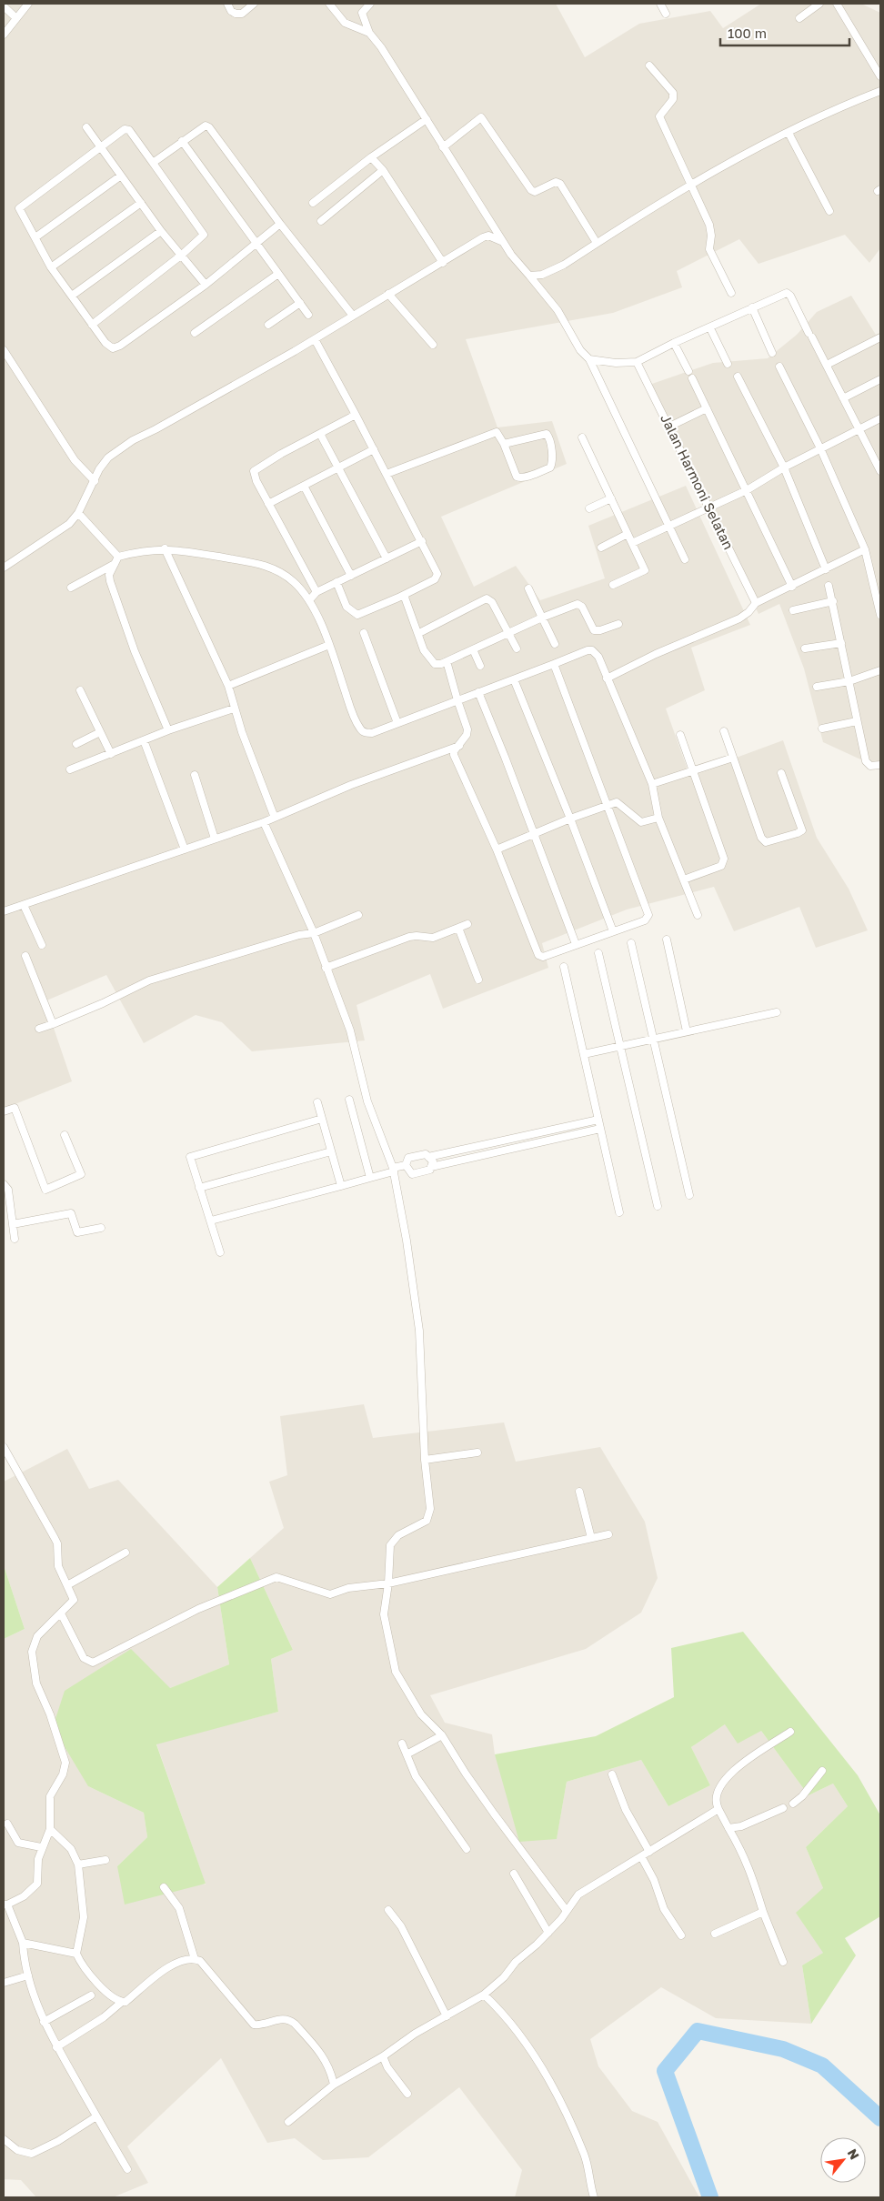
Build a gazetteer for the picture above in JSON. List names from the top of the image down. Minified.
{"streets":{"street":["Jalan Harmoni Selatan"]},"scale_bar":"100 m","north":"top right"}
